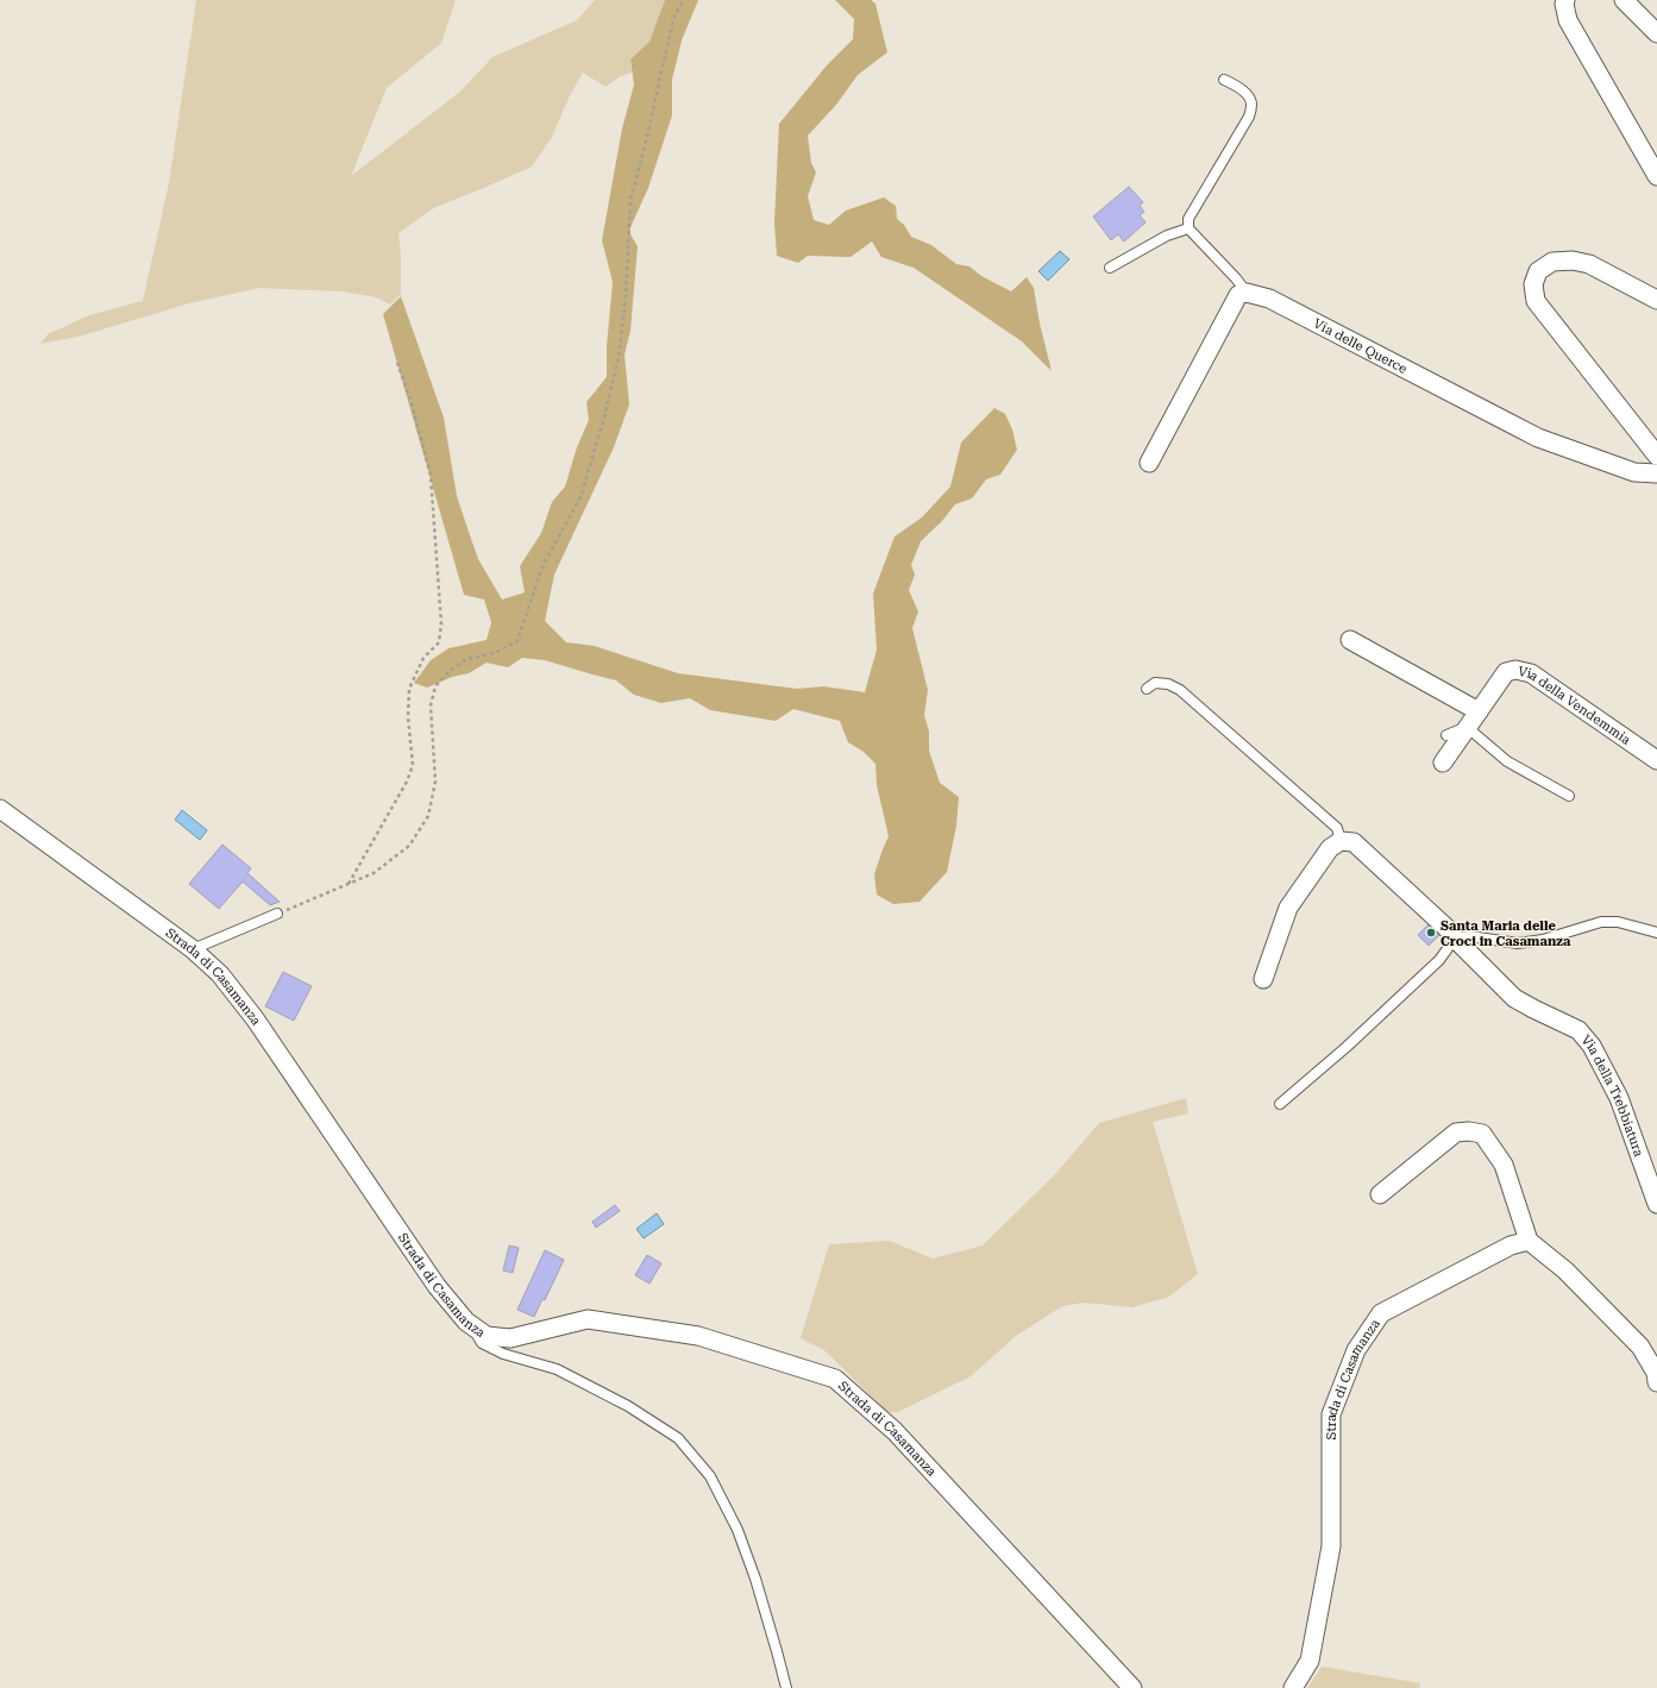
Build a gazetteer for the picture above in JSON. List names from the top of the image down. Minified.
{"streets":{"street":["Via delle Querce","Via della Vendemmia","Strada di Casamanza","Via della Trebbiatura"]},"places":["Santa Maria delle Croci in Casamanza"]}
